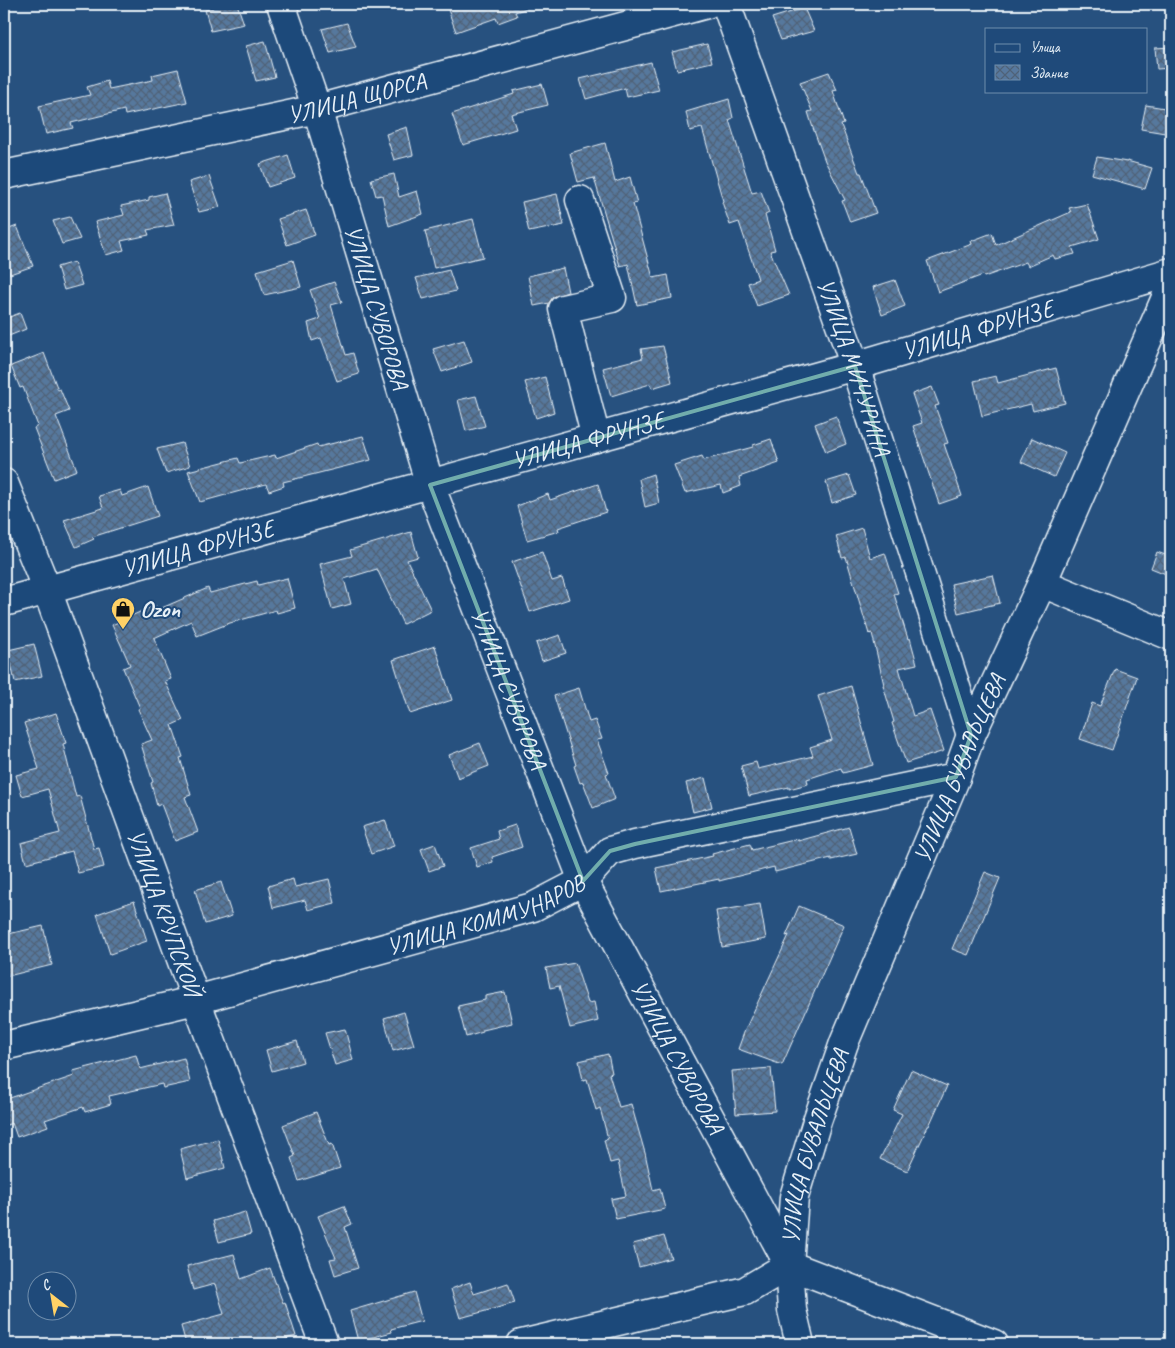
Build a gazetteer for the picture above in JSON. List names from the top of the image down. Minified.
{"streets":{"street":["УЛИЦА ЩОРСА","УЛИЦА СУВОРОВА","УЛИЦА ФРУНЗЕ","УЛИЦА МИЧУРИНА","УЛИЦА БУВАЛЬЦЕВА","УЛИЦА КОММУНАРОВ","УЛИЦА КРУПСКОЙ"]},"crossings":[["УЛИЦА ЩОРСА","УЛИЦА СУВОРОВА"],["УЛИЦА СУВОРОВА","УЛИЦА ФРУНЗЕ"],["УЛИЦА СУВОРОВА","УЛИЦА БУВАЛЬЦЕВА"],["УЛИЦА СУВОРОВА","УЛИЦА КОММУНАРОВ"],["УЛИЦА ФРУНЗЕ","УЛИЦА МИЧУРИНА"],["УЛИЦА ФРУНЗЕ","УЛИЦА КРУПСКОЙ"],["УЛИЦА МИЧУРИНА","УЛИЦА БУВАЛЬЦЕВА"],["УЛИЦА БУВАЛЬЦЕВА","УЛИЦА КОММУНАРОВ"],["УЛИЦА КОММУНАРОВ","УЛИЦА КРУПСКОЙ"]],"places":{"shop":["Ozon"]},"legend":["Улица","Здание"],"north":"top left"}
